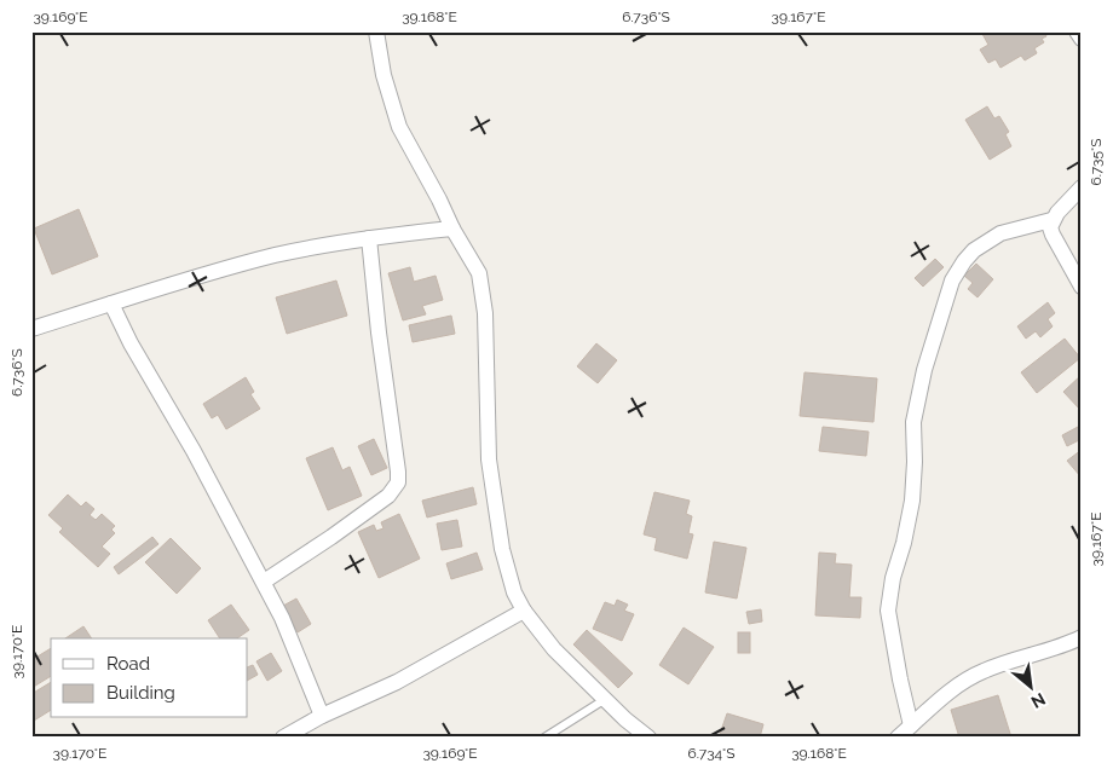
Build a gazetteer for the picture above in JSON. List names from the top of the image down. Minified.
{"legend":["Road","Building"],"north":"bottom right","coordinates":["39.169°E","39.168°E","6.736°S","39.167°E","6.735°S","39.170°E","6.734°S"]}
